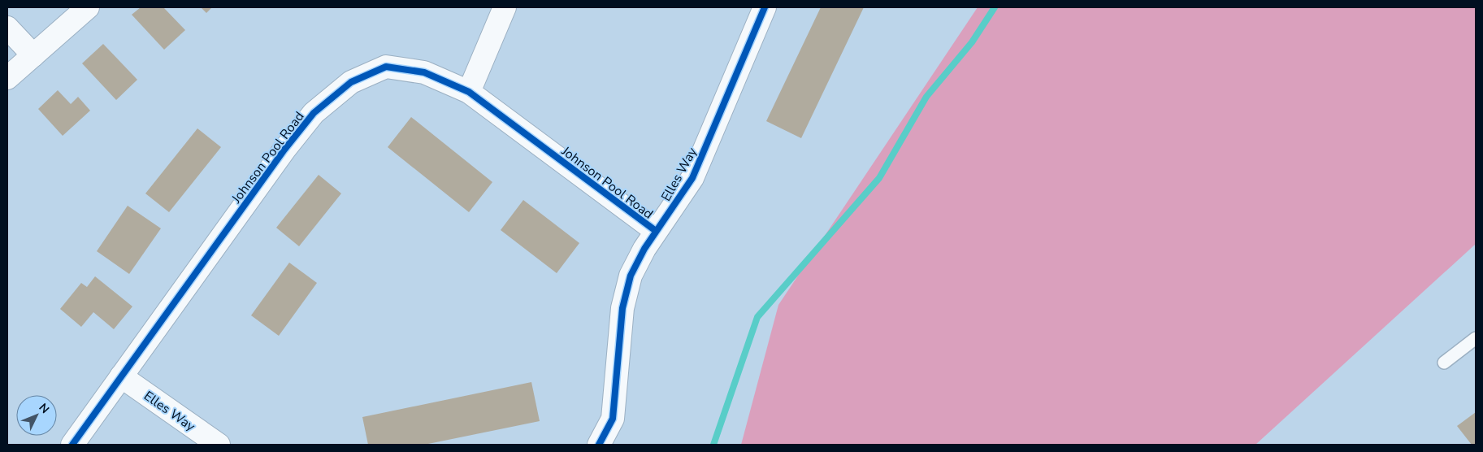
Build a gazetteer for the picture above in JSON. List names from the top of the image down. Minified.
{"streets":{"street":["Johnson Pool Road","Elles Way"]},"crossings":[["Johnson Pool Road","Elles Way"]],"north":"top right"}
